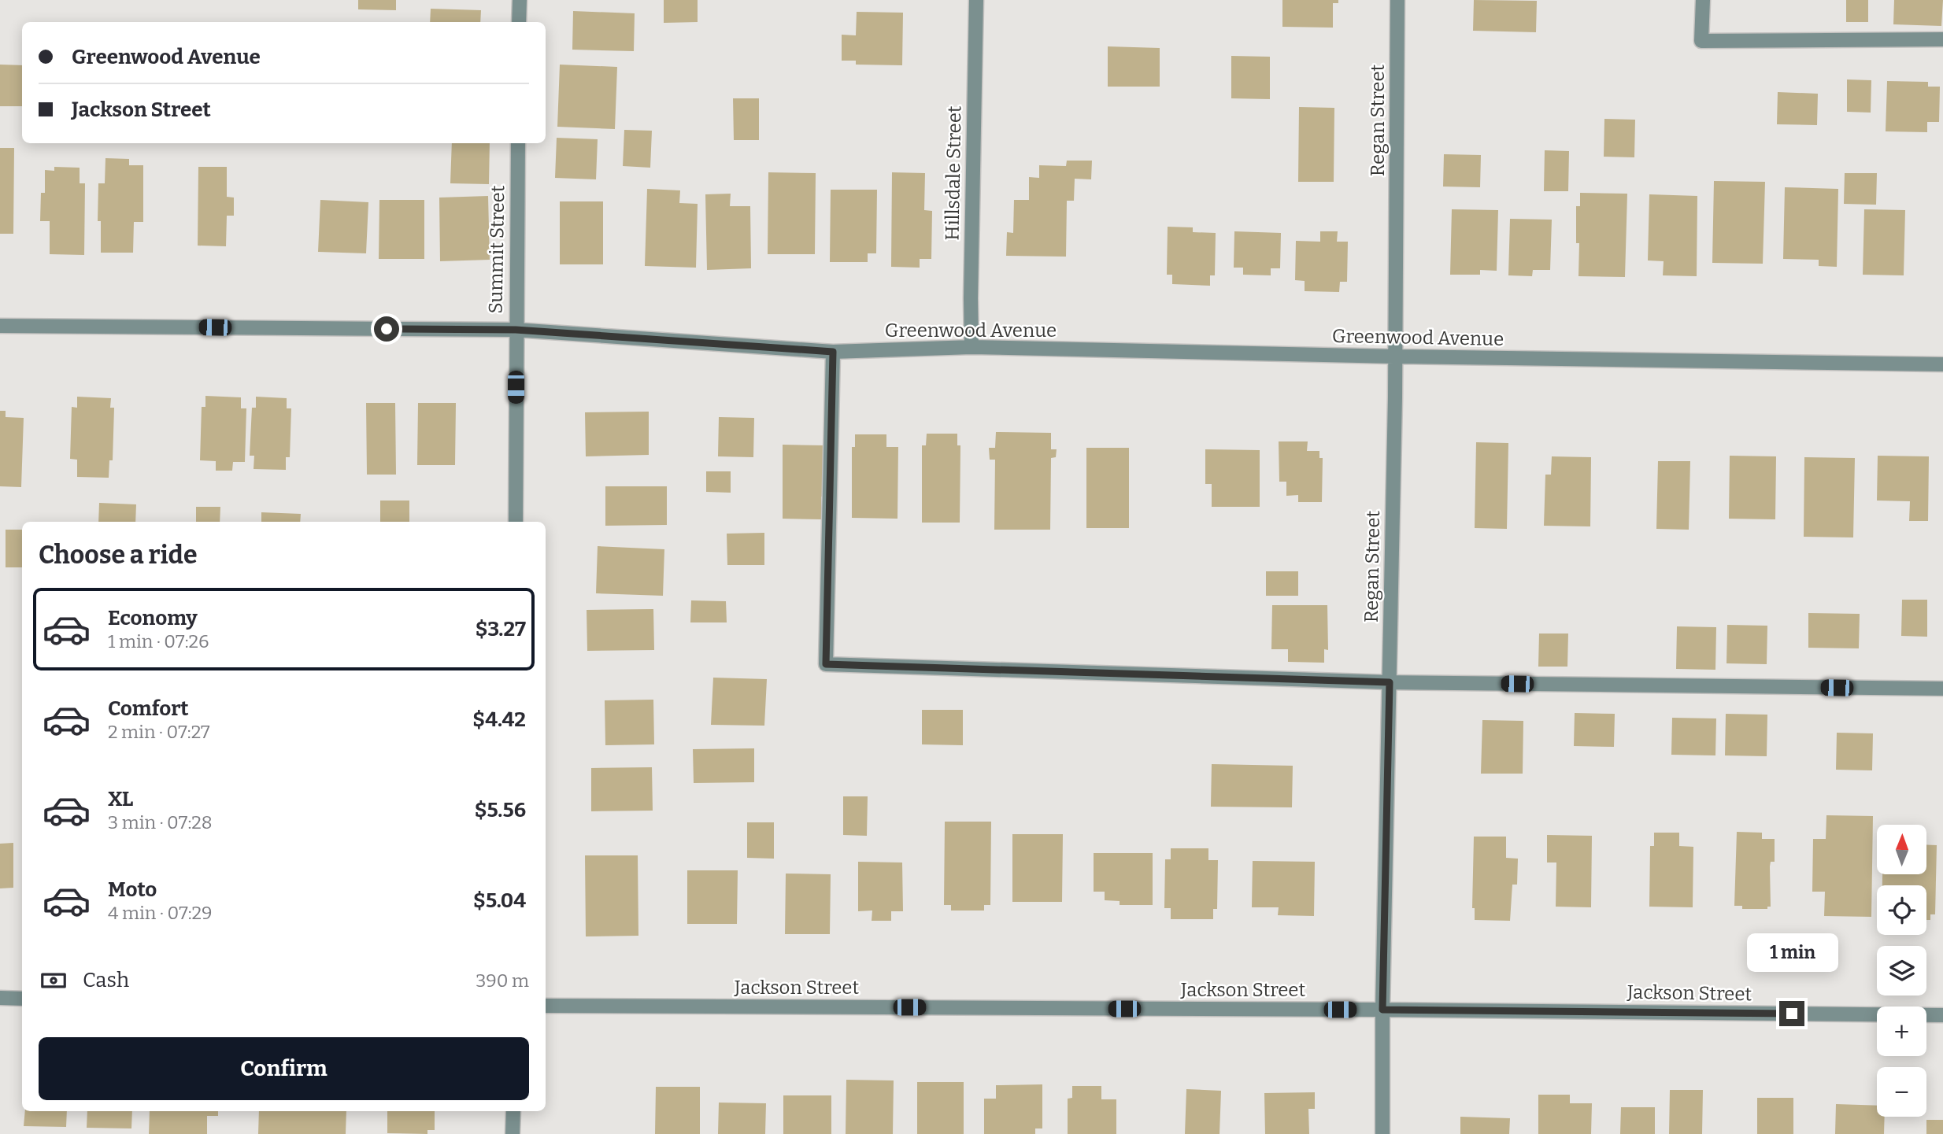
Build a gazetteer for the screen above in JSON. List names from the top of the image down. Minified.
{"streets":{"street":["Regan Street","Hillsdale Street","Summit Street","Greenwood Avenue","Jackson Street"]},"crossings":[["Regan Street","Greenwood Avenue"],["Regan Street","Jackson Street"],["Hillsdale Street","Greenwood Avenue"],["Summit Street","Greenwood Avenue"]],"north":"top","page":{"banner":["Greenwood Avenue","Jackson Street"],"heading":"Choose a ride","list":[{"name":"Economy","note":"1 min · 07:26","value":"$3.27"},{"name":"Comfort","note":"2 min · 07:27","value":"$4.42"},{"name":"XL","note":"3 min · 07:28","value":"$5.56"},{"name":"Moto","note":"4 min · 07:29","value":"$5.04"}],"map_buttons":["+","−"],"bubble":"1 min","pay":["Cash","390 m"],"buttons":"Confirm"}}
